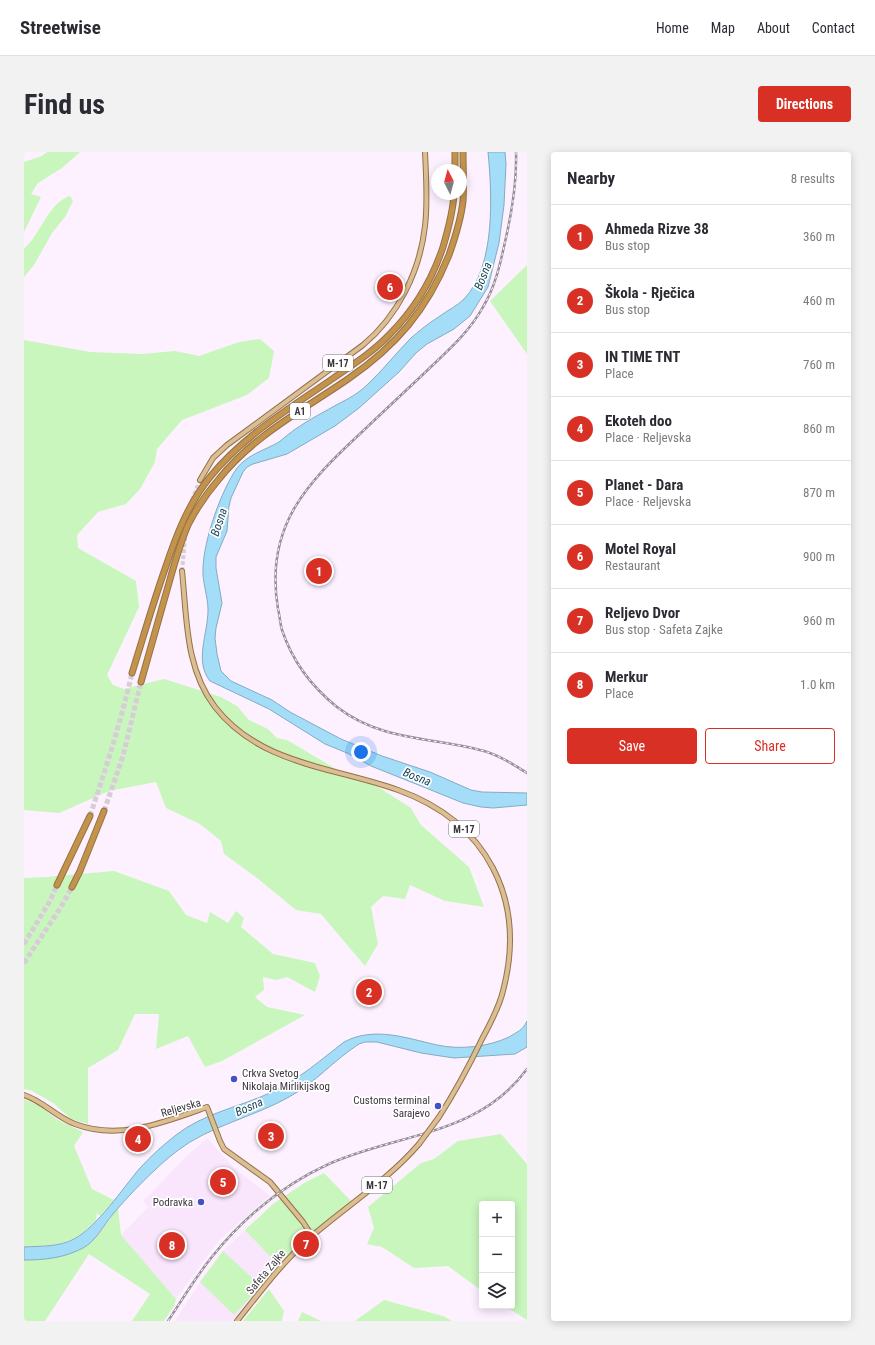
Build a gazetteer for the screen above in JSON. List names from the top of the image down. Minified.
{"streets":{"highway":["A1"],"main road":["M-17","Reljevska","Safeta Zajke"]},"crossings":[["Reljevska","Safeta Zajke"]],"water":["Bosna"],"places":["Crkva Svetog Nikolaja Mirlikijskog","Customs terminal Sarajevo","Podravka"],"north":"top","page":{"header":"Streetwise","nav":["Home","Map","About","Contact"],"buttons":["Directions",["Save","Share"]],"title":"Find us","heading":["Nearby","8 results"],"list":[{"mark":"1","name":"Ahmeda Rizve 38","note":"Bus stop","value":"360 m"},{"mark":"2","name":"Škola - Rječica","note":"Bus stop","value":"460 m"},{"mark":"3","name":"IN TIME TNT","note":"Place","value":"760 m"},{"mark":"4","name":"Ekoteh doo","note":"Place · Reljevska","value":"860 m"},{"mark":"5","name":"Planet - Dara","note":"Place · Reljevska","value":"870 m"},{"mark":"6","name":"Motel Royal","note":"Restaurant","value":"900 m"},{"mark":"7","name":"Reljevo Dvor","note":"Bus stop · Safeta Zajke","value":"960 m"},{"mark":"8","name":"Merkur","note":"Place","value":"1.0 km"}],"pins":["6","1","2","3","4","5","7","8"],"map_buttons":["+","−"]}}
